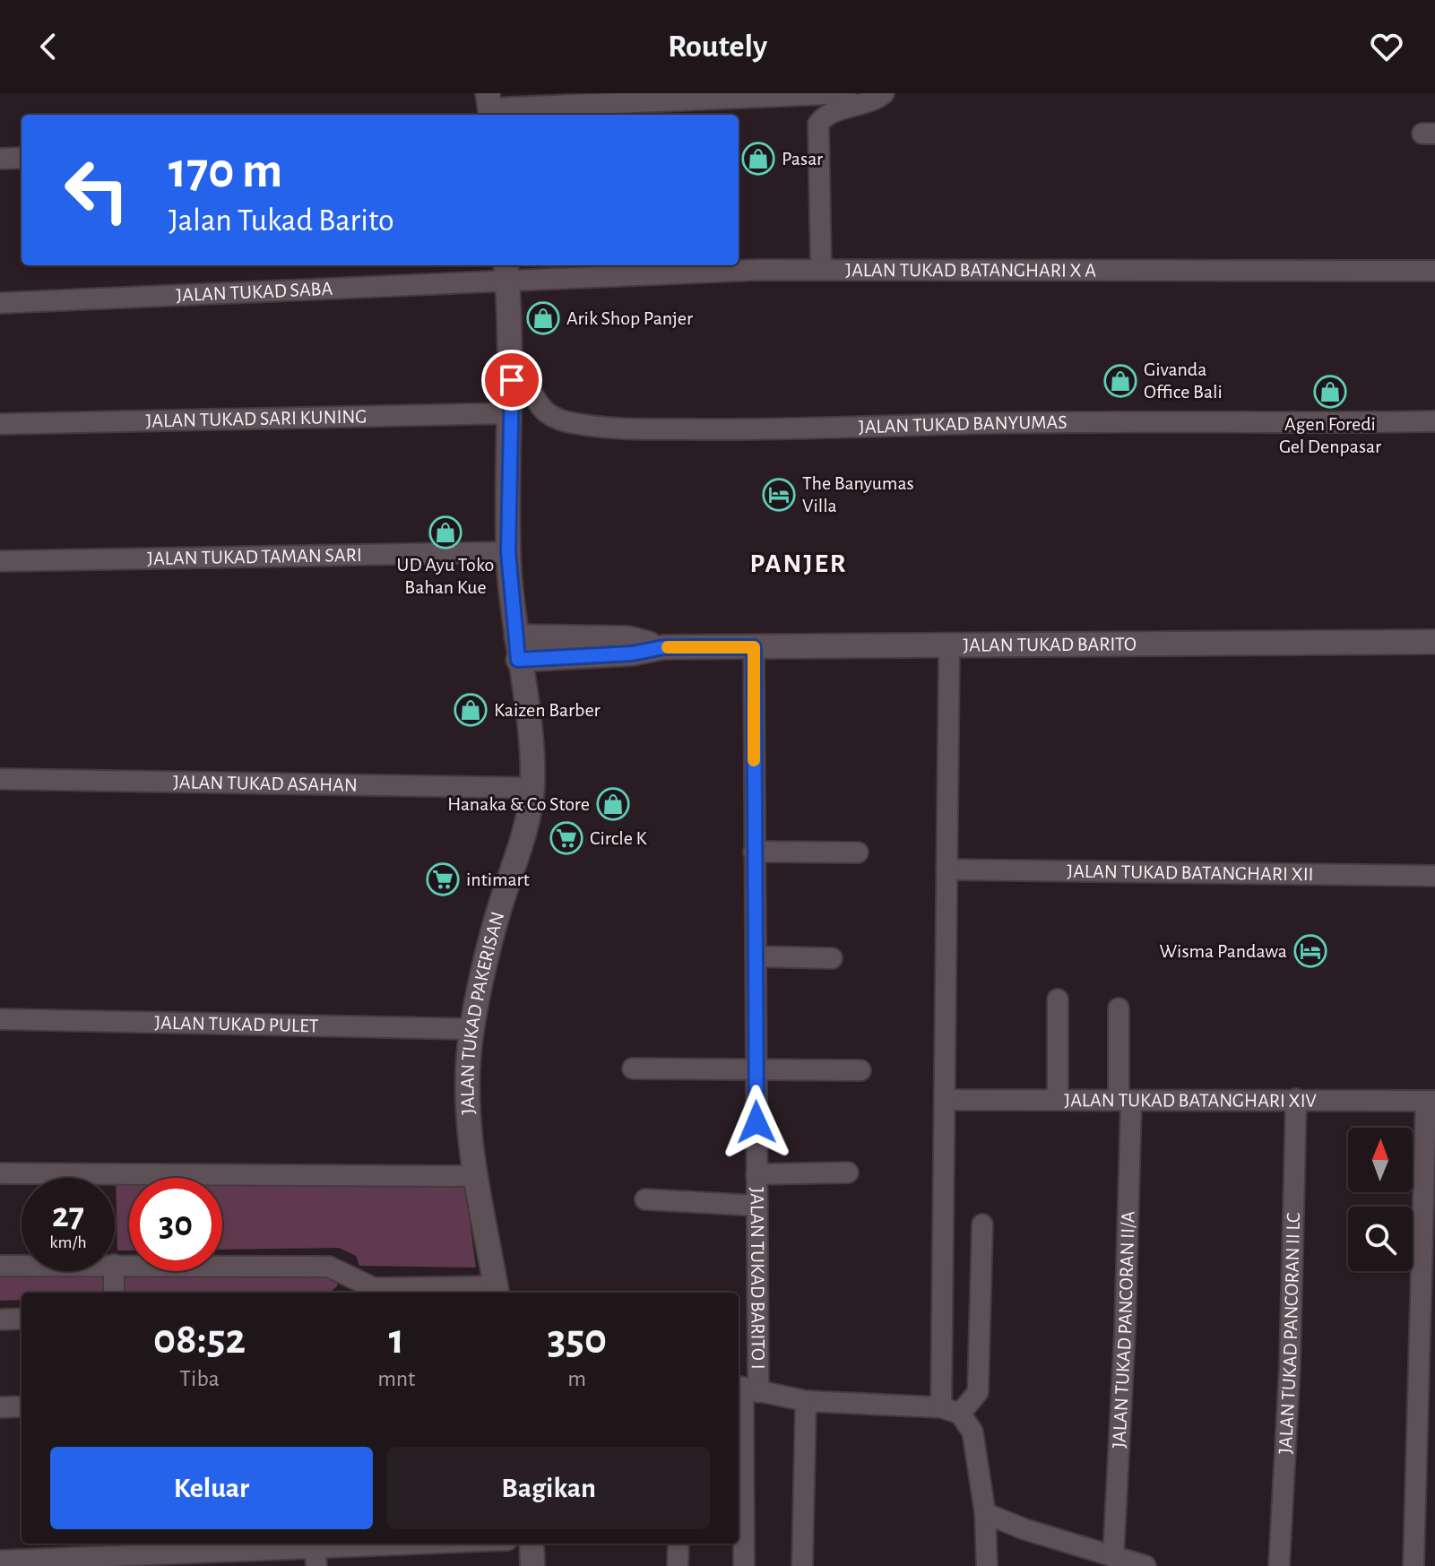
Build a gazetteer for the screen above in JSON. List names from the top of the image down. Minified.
{"streets":{"street":["JALAN TUKAD BATANGHARI X A","JALAN TUKAD SABA","JALAN TUKAD SARI KUNING","JALAN TUKAD BANYUMAS","JALAN TUKAD TAMAN SARI","JALAN TUKAD BARITO","JALAN TUKAD ASAHAN","JALAN TUKAD BATANGHARI XII","JALAN TUKAD PAKERISAN","JALAN TUKAD PULET","JALAN TUKAD BATANGHARI XIV","JALAN TUKAD BARITO I","JALAN TUKAD PANCORAN II/A","JALAN TUKAD PANCORAN II LC"]},"crossings":[["JALAN TUKAD BATANGHARI X A","JALAN TUKAD SABA"],["JALAN TUKAD BATANGHARI X A","JALAN TUKAD PAKERISAN"],["JALAN TUKAD SABA","JALAN TUKAD PAKERISAN"],["JALAN TUKAD SARI KUNING","JALAN TUKAD PAKERISAN"],["JALAN TUKAD BANYUMAS","JALAN TUKAD PAKERISAN"],["JALAN TUKAD TAMAN SARI","JALAN TUKAD PAKERISAN"],["JALAN TUKAD BARITO","JALAN TUKAD PAKERISAN"],["JALAN TUKAD BARITO","JALAN TUKAD BARITO I"],["JALAN TUKAD ASAHAN","JALAN TUKAD PAKERISAN"],["JALAN TUKAD PAKERISAN","JALAN TUKAD PULET"],["JALAN TUKAD BATANGHARI XIV","JALAN TUKAD PANCORAN II/A"],["JALAN TUKAD BATANGHARI XIV","JALAN TUKAD PANCORAN II LC"]],"districts":["PANJER"],"places":{"shop":["Pasar","Arik Shop Panjer","Givanda Office Bali","Agen Foredi Gel Denpasar","UD Ayu Toko Bahan Kue","Kaizen Barber","Hanaka & Co Store"],"hotel":["The Banyumas Villa","Wisma Pandawa"],"supermarket":["Circle K","intimart"]},"north":"top","page":{"header":"Routely","turn":["170 m","Jalan Tukad Barito"],"speed":"27 km/h","limit":"30","eta":["08:52","Tiba","1","mnt","350","m"],"buttons":["Keluar","Bagikan"]}}
